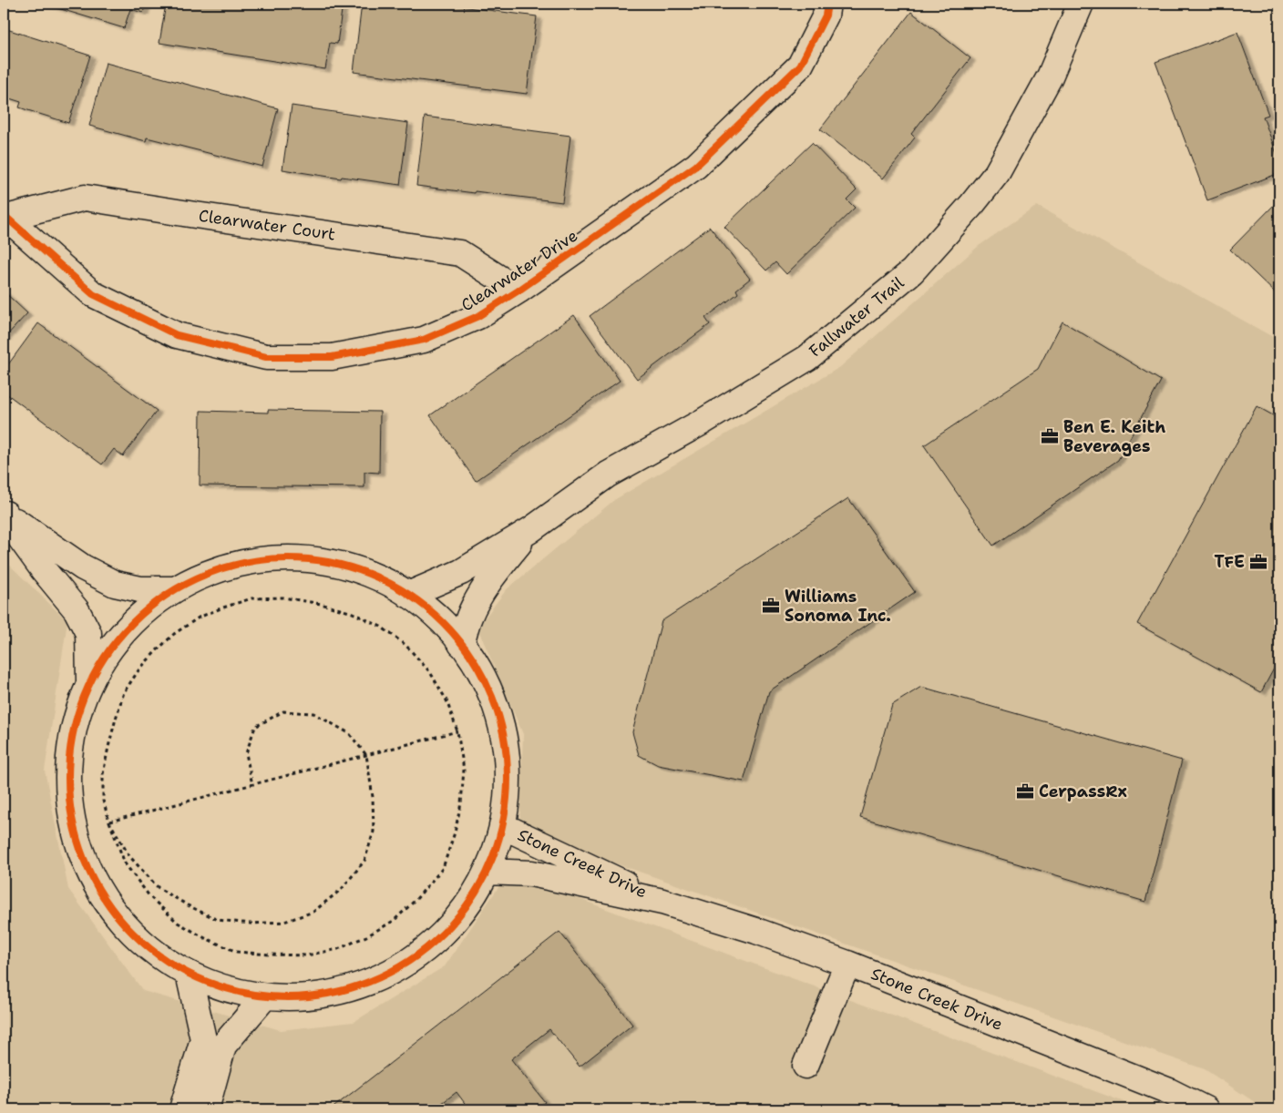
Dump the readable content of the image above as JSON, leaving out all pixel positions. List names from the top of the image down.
{
  "streets": {
    "street": [
      "Clearwater Court",
      "Clearwater Drive",
      "Fallwater Trail",
      "Stone Creek Drive"
    ]
  },
  "crossings": [
    ["Clearwater Court", "Clearwater Drive"]
  ],
  "places": {
    "office": [
      "Ben E. Keith Beverages",
      "TFE",
      "Williams Sonoma Inc.",
      "CerpassRx"
    ]
  }
}
